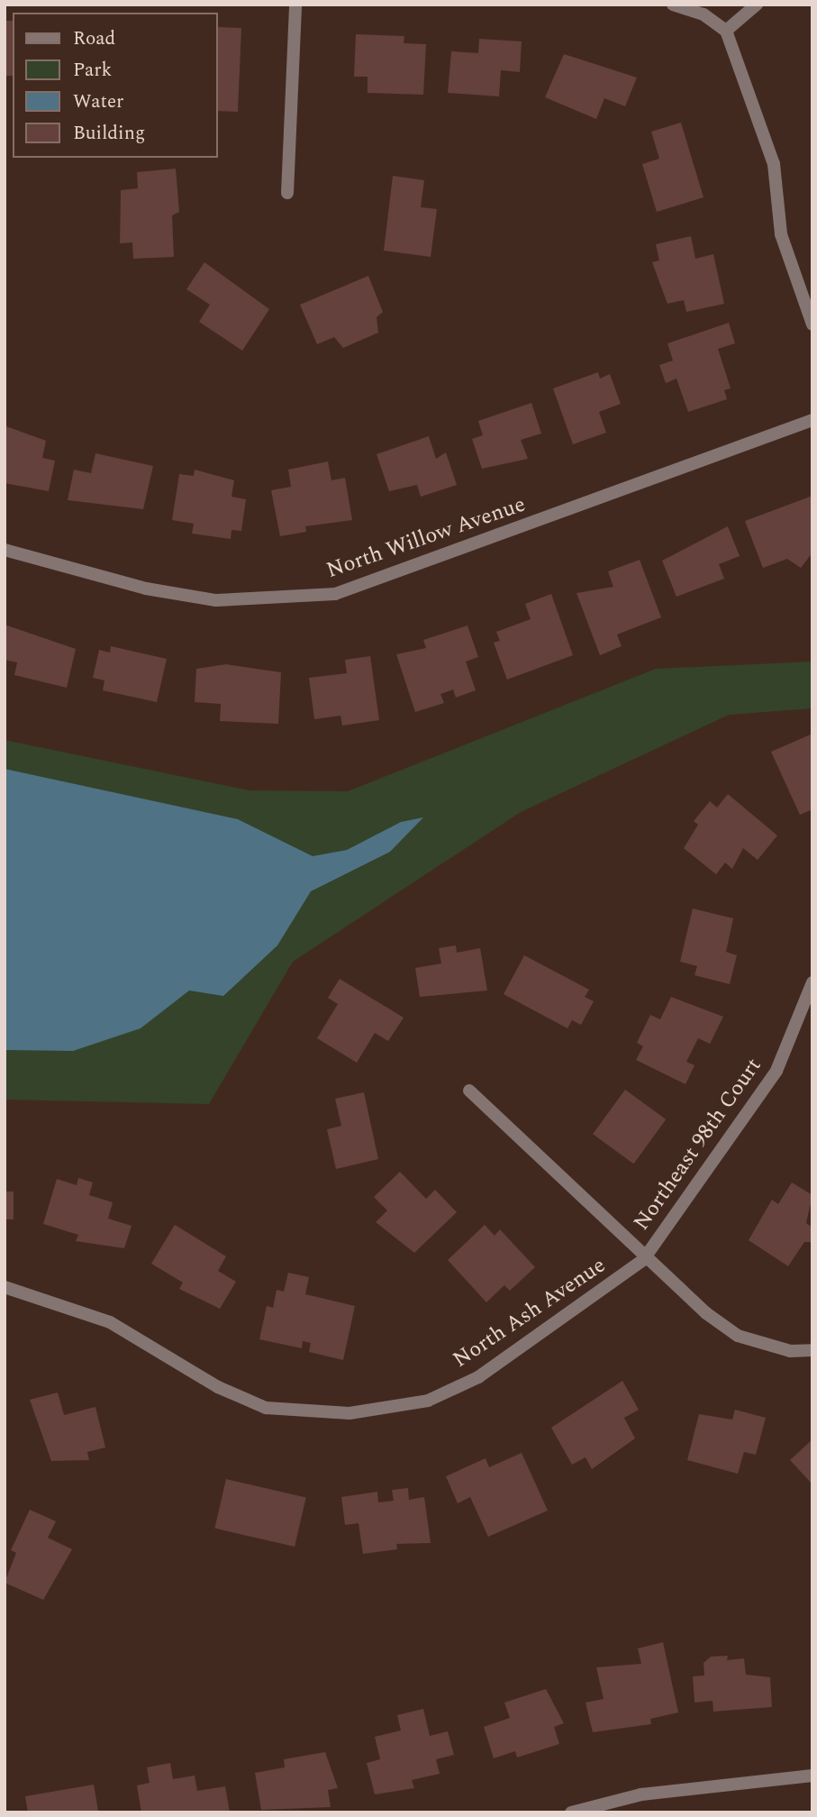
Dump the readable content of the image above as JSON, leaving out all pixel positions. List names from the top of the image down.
{
  "streets": {
    "street": ["North Willow Avenue", "Northeast 98th Court", "North Ash Avenue"]
  },
  "crossings": [
    ["Northeast 98th Court", "North Ash Avenue"]
  ],
  "legend": [
    "Road",
    "Park",
    "Water",
    "Building"
  ]
}
